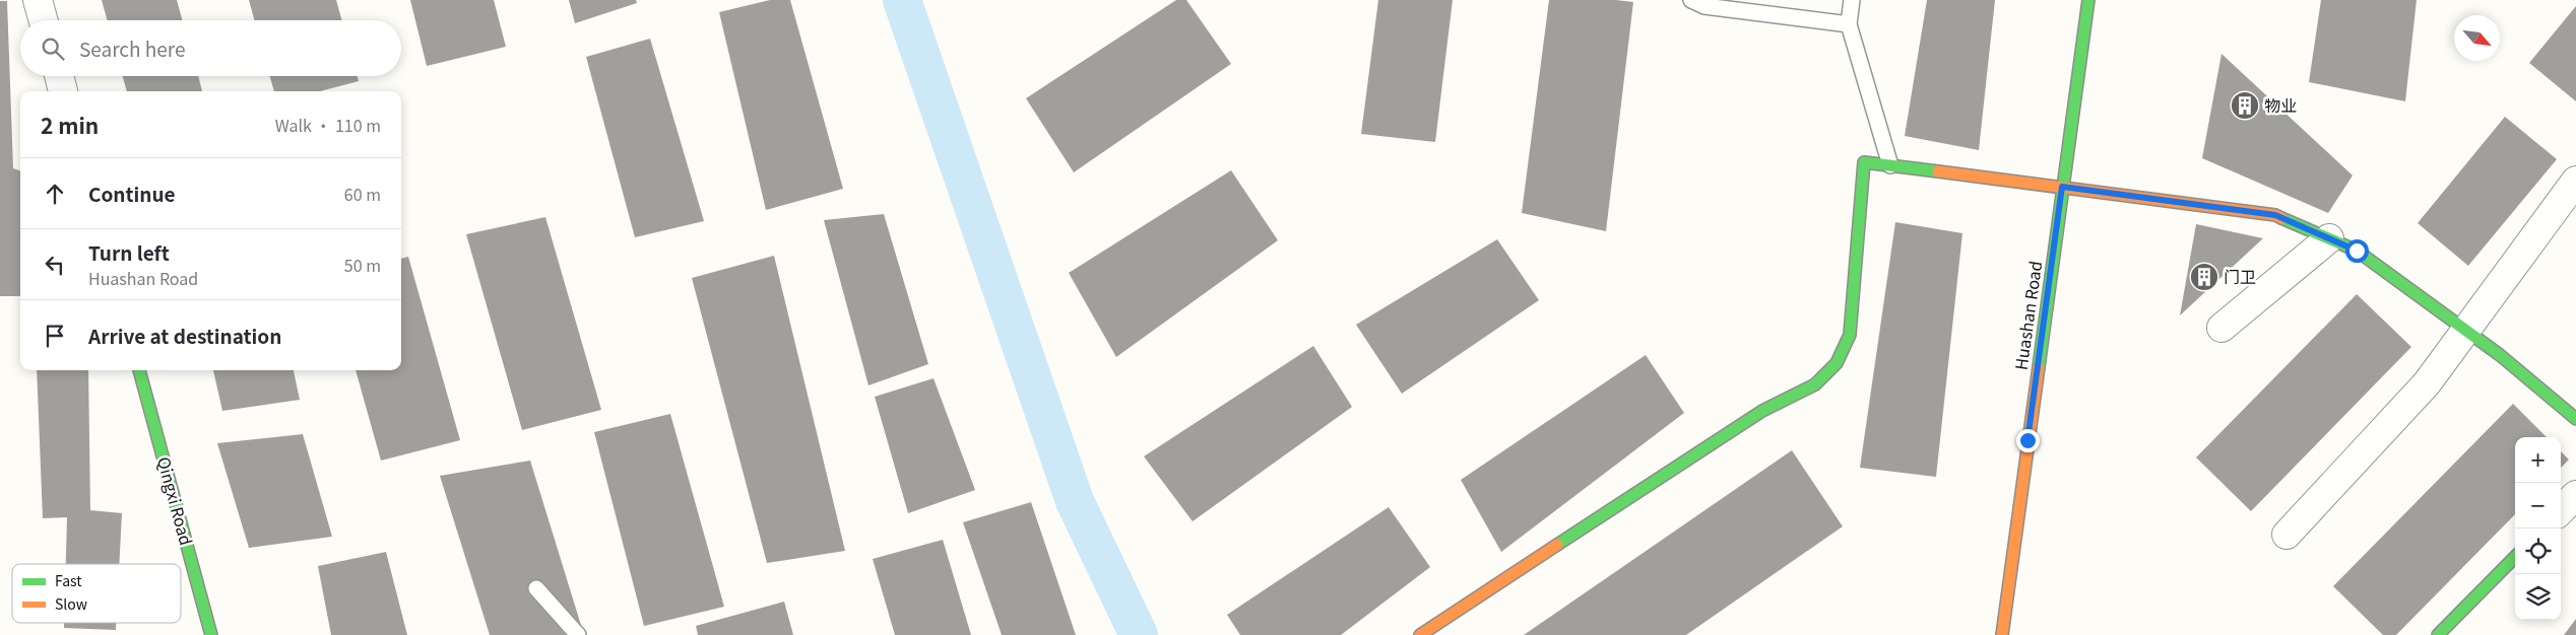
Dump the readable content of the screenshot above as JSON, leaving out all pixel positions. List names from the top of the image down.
{
  "streets": {
    "street": ["Huashan Road", "Qingxi Road"]
  },
  "places": {
    "building": ["物业", "门卫"]
  },
  "legend": ["Fast", "Slow"],
  "north": "bottom right",
  "page": {
    "search": "Search here",
    "heading": ["2 min", "Walk · 110 m"],
    "list": [
      ["Continue", "60 m"],
      ["Turn left", "Huashan Road", "50 m"],
      "Arrive at destination"
    ],
    "map_buttons": ["+", "−"]
  }
}
